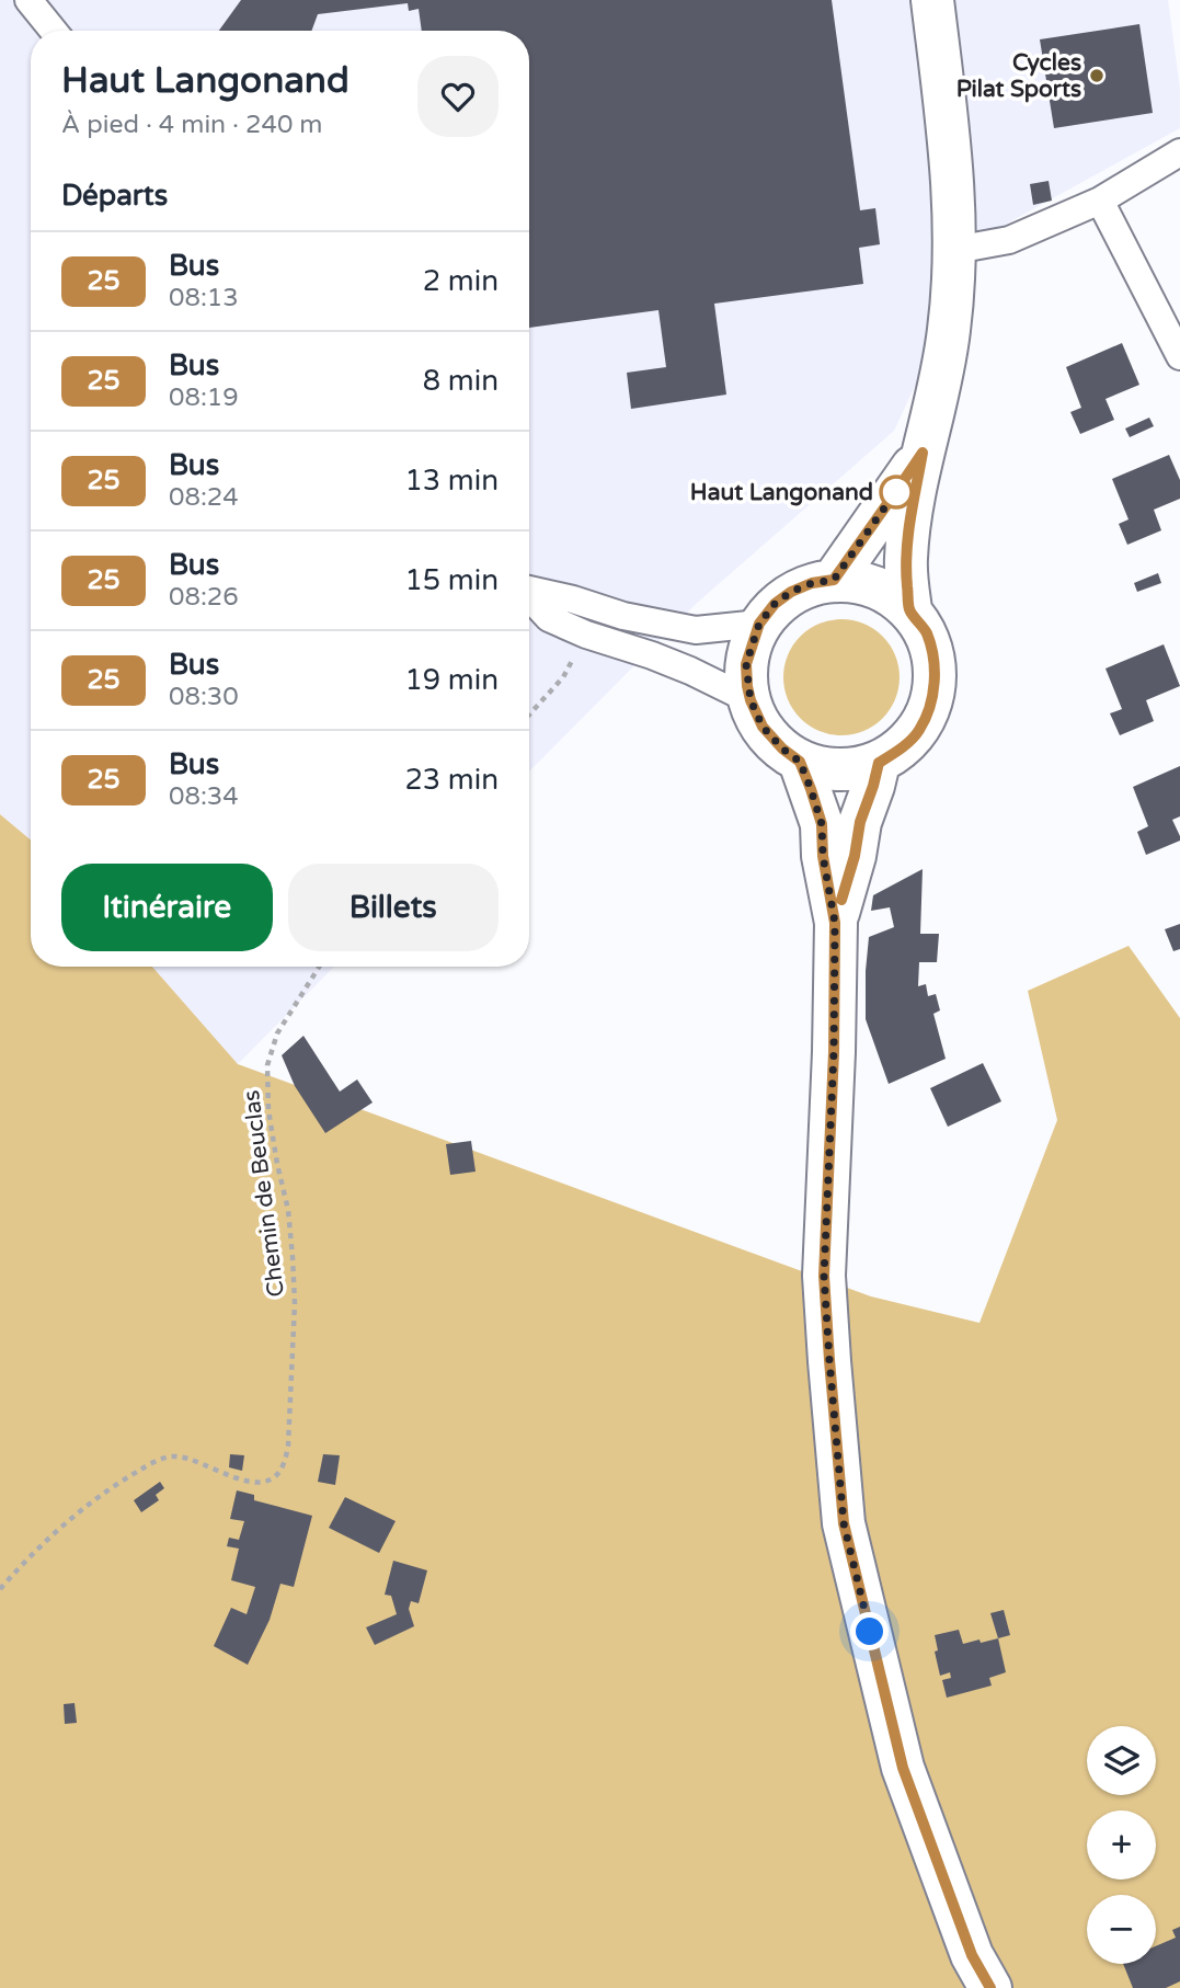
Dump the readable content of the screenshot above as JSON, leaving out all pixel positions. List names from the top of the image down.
{
  "streets": {
    "path": ["Chemin de Beuclas"]
  },
  "places": ["Cycles Pilat Sports", "Haut Langonand"],
  "lines": ["bus line 25"],
  "page": {
    "heading": [
      ["Haut Langonand", "À pied · 4 min · 240 m"],
      "Départs"
    ],
    "list": [
      {
        "mark": "25",
        "name": "Bus",
        "note": "08:13",
        "value": "2 min"
      },
      {
        "mark": "25",
        "name": "Bus",
        "note": "08:19",
        "value": "8 min"
      },
      {
        "mark": "25",
        "name": "Bus",
        "note": "08:24",
        "value": "13 min"
      },
      {
        "mark": "25",
        "name": "Bus",
        "note": "08:26",
        "value": "15 min"
      },
      {
        "mark": "25",
        "name": "Bus",
        "note": "08:30",
        "value": "19 min"
      },
      {
        "mark": "25",
        "name": "Bus",
        "note": "08:34",
        "value": "23 min"
      }
    ],
    "buttons": ["Itinéraire", "Billets"],
    "map_buttons": ["+", "−"]
  }
}
